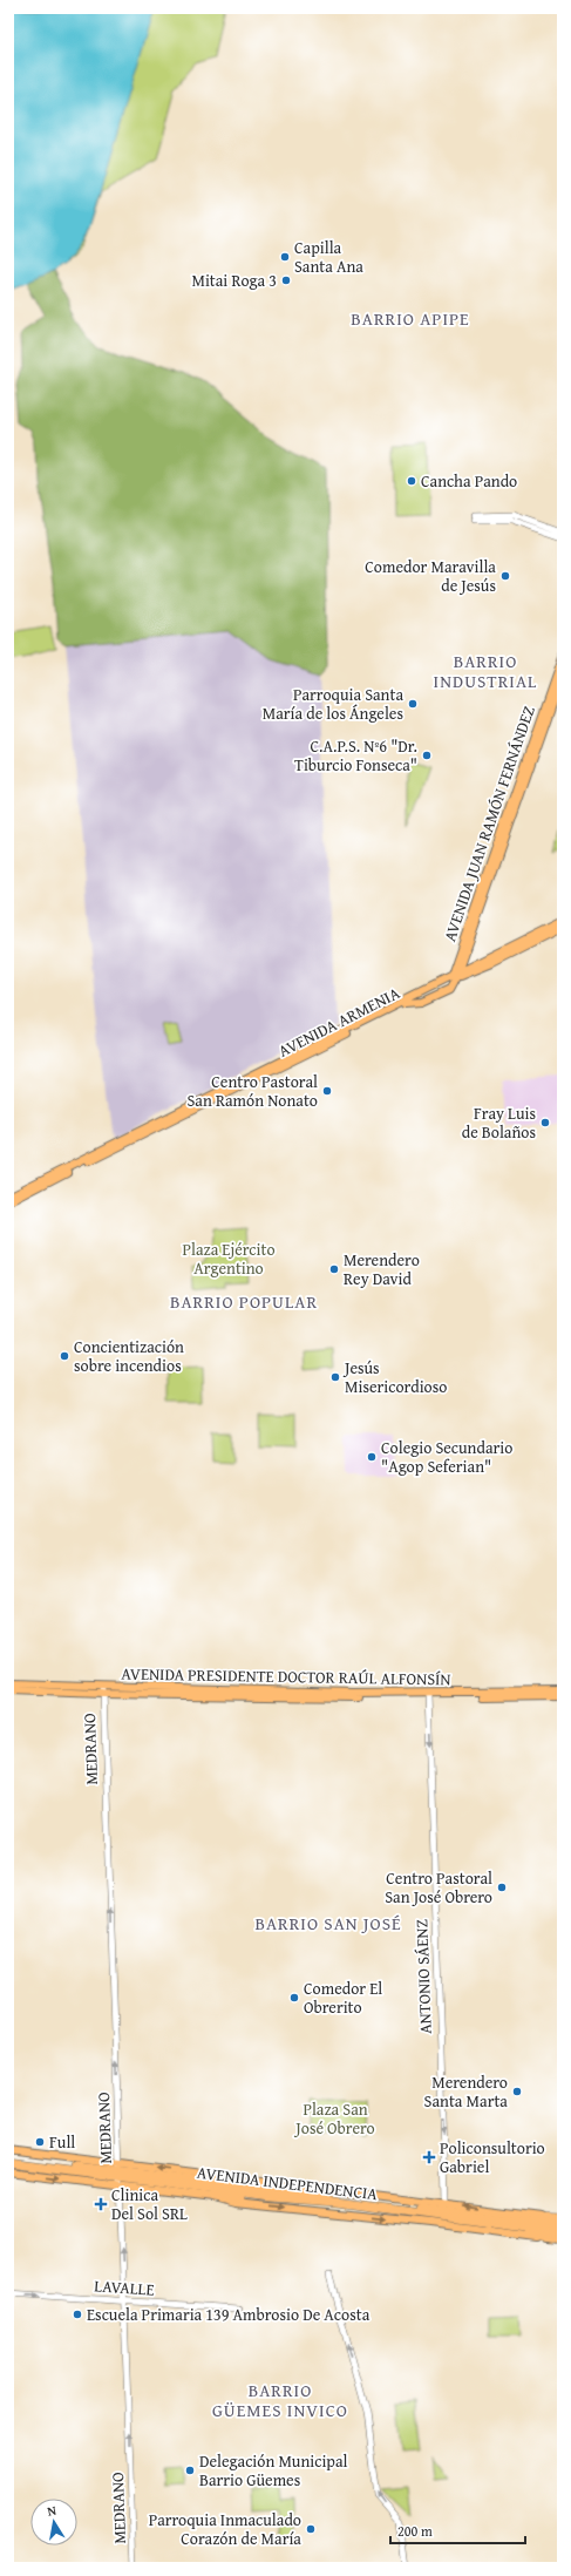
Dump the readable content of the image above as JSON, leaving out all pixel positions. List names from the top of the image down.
{
  "streets": {
    "highway": ["AVENIDA INDEPENDENCIA"],
    "main road": ["AVENIDA JUAN RAMÓN FERNÁNDEZ", "AVENIDA ARMENIA", "AVENIDA PRESIDENTE DOCTOR RAÚL ALFONSÍN"],
    "street": ["MEDRANO", "ANTONIO SÁENZ", "LAVALLE"]
  },
  "crossings": [
    ["AVENIDA JUAN RAMÓN FERNÁNDEZ", "AVENIDA ARMENIA"],
    ["AVENIDA PRESIDENTE DOCTOR RAÚL ALFONSÍN", "MEDRANO"],
    ["AVENIDA PRESIDENTE DOCTOR RAÚL ALFONSÍN", "ANTONIO SÁENZ"],
    ["MEDRANO", "AVENIDA INDEPENDENCIA"],
    ["MEDRANO", "LAVALLE"],
    ["ANTONIO SÁENZ", "AVENIDA INDEPENDENCIA"]
  ],
  "one_way": ["MEDRANO", "ANTONIO SÁENZ", "LAVALLE"],
  "districts": [
    "BARRIO APIPE",
    "BARRIO INDUSTRIAL",
    "BARRIO POPULAR",
    "BARRIO SAN JOSÉ",
    "BARRIO GÜEMES INVICO"
  ],
  "parks": ["Plaza Ejército Argentino", "Plaza San José Obrero"],
  "places": {
    "other": [
      "Capilla Santa Ana",
      "Mitai Roga 3",
      "Cancha Pando",
      "Comedor Maravilla de Jesús",
      "Parroquia Santa María de los Ángeles",
      "C.A.P.S. Nº6 \"Dr. Tiburcio Fonseca\"",
      "Centro Pastoral San Ramón Nonato",
      "Fray Luis de Bolaños",
      "Merendero Rey David",
      "Concientización sobre incendios",
      "Jesús Misericordioso",
      "Colegio Secundario \"Agop Seferian\"",
      "Centro Pastoral San José Obrero",
      "Comedor El Obrerito",
      "Merendero Santa Marta",
      "Full",
      "Escuela Primaria 139 Ambrosio De Acosta",
      "Delegación Municipal Barrio Güemes",
      "Parroquia Inmaculado Corazón de María"
    ],
    "health": ["Policonsultorio Gabriel", "Clinica Del Sol SRL"]
  },
  "scale_bar": "200 m",
  "north": "top"
}
